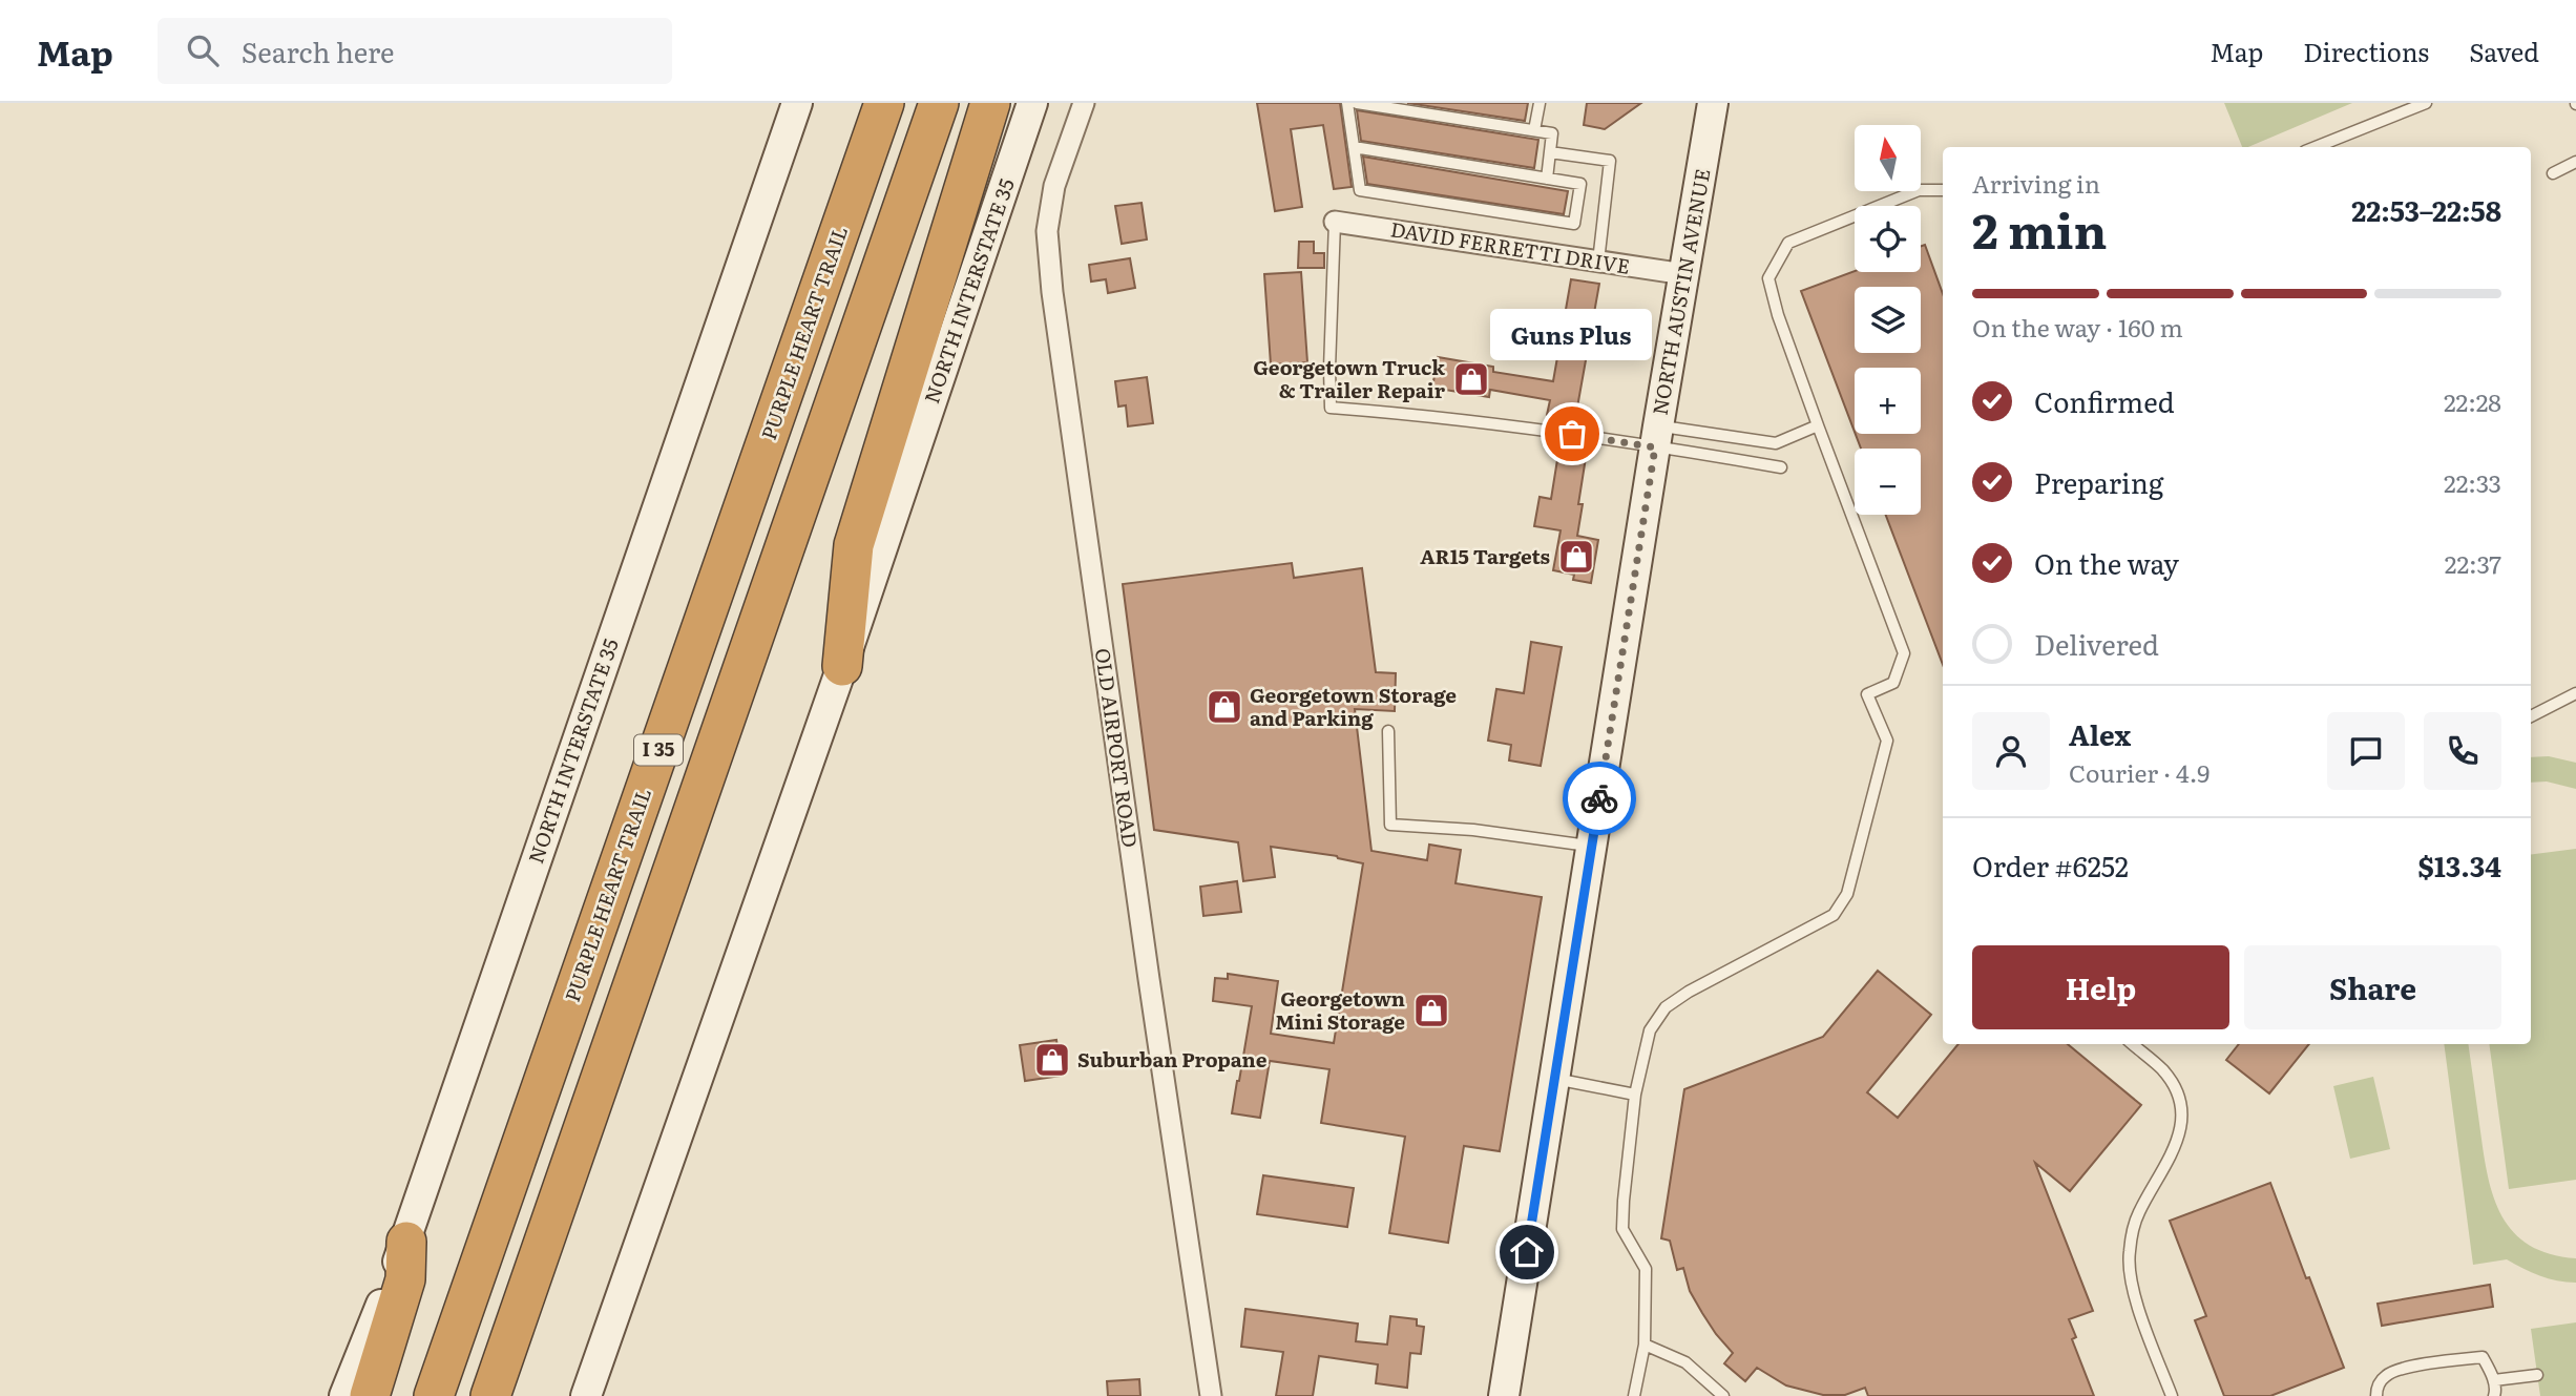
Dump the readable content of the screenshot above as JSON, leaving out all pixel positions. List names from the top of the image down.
{
  "streets": {
    "highway": ["PURPLE HEART TRAIL", "I 35"],
    "main road": ["NORTH INTERSTATE 35", "NORTH AUSTIN AVENUE"],
    "street": ["DAVID FERRETTI DRIVE", "OLD AIRPORT ROAD"]
  },
  "crossings": [
    ["DAVID FERRETTI DRIVE", "NORTH AUSTIN AVENUE"]
  ],
  "places": {
    "shop": [
      "Georgetown Truck & Trailer Repair",
      "AR15 Targets",
      "Georgetown Storage and Parking",
      "Georgetown Mini Storage",
      "Suburban Propane"
    ],
    "other": ["Guns Plus"]
  },
  "north": "top",
  "page": {
    "header": "Map",
    "search": "Search here",
    "nav": ["Map", "Directions", "Saved"],
    "map_buttons": ["+", "−"],
    "heading": ["2 min", "Arriving in", "22:53–22:58"],
    "panel": [
      "Alex",
      "Courier · 4.9",
      "Order #6252",
      "$13.34"
    ],
    "bar": "On the way · 160 m",
    "bubble": "Guns Plus",
    "list": [
      ["Confirmed", "22:28"],
      ["Preparing", "22:33"],
      ["On the way", "22:37"],
      "Delivered"
    ],
    "buttons": ["Help", "Share"]
  }
}
